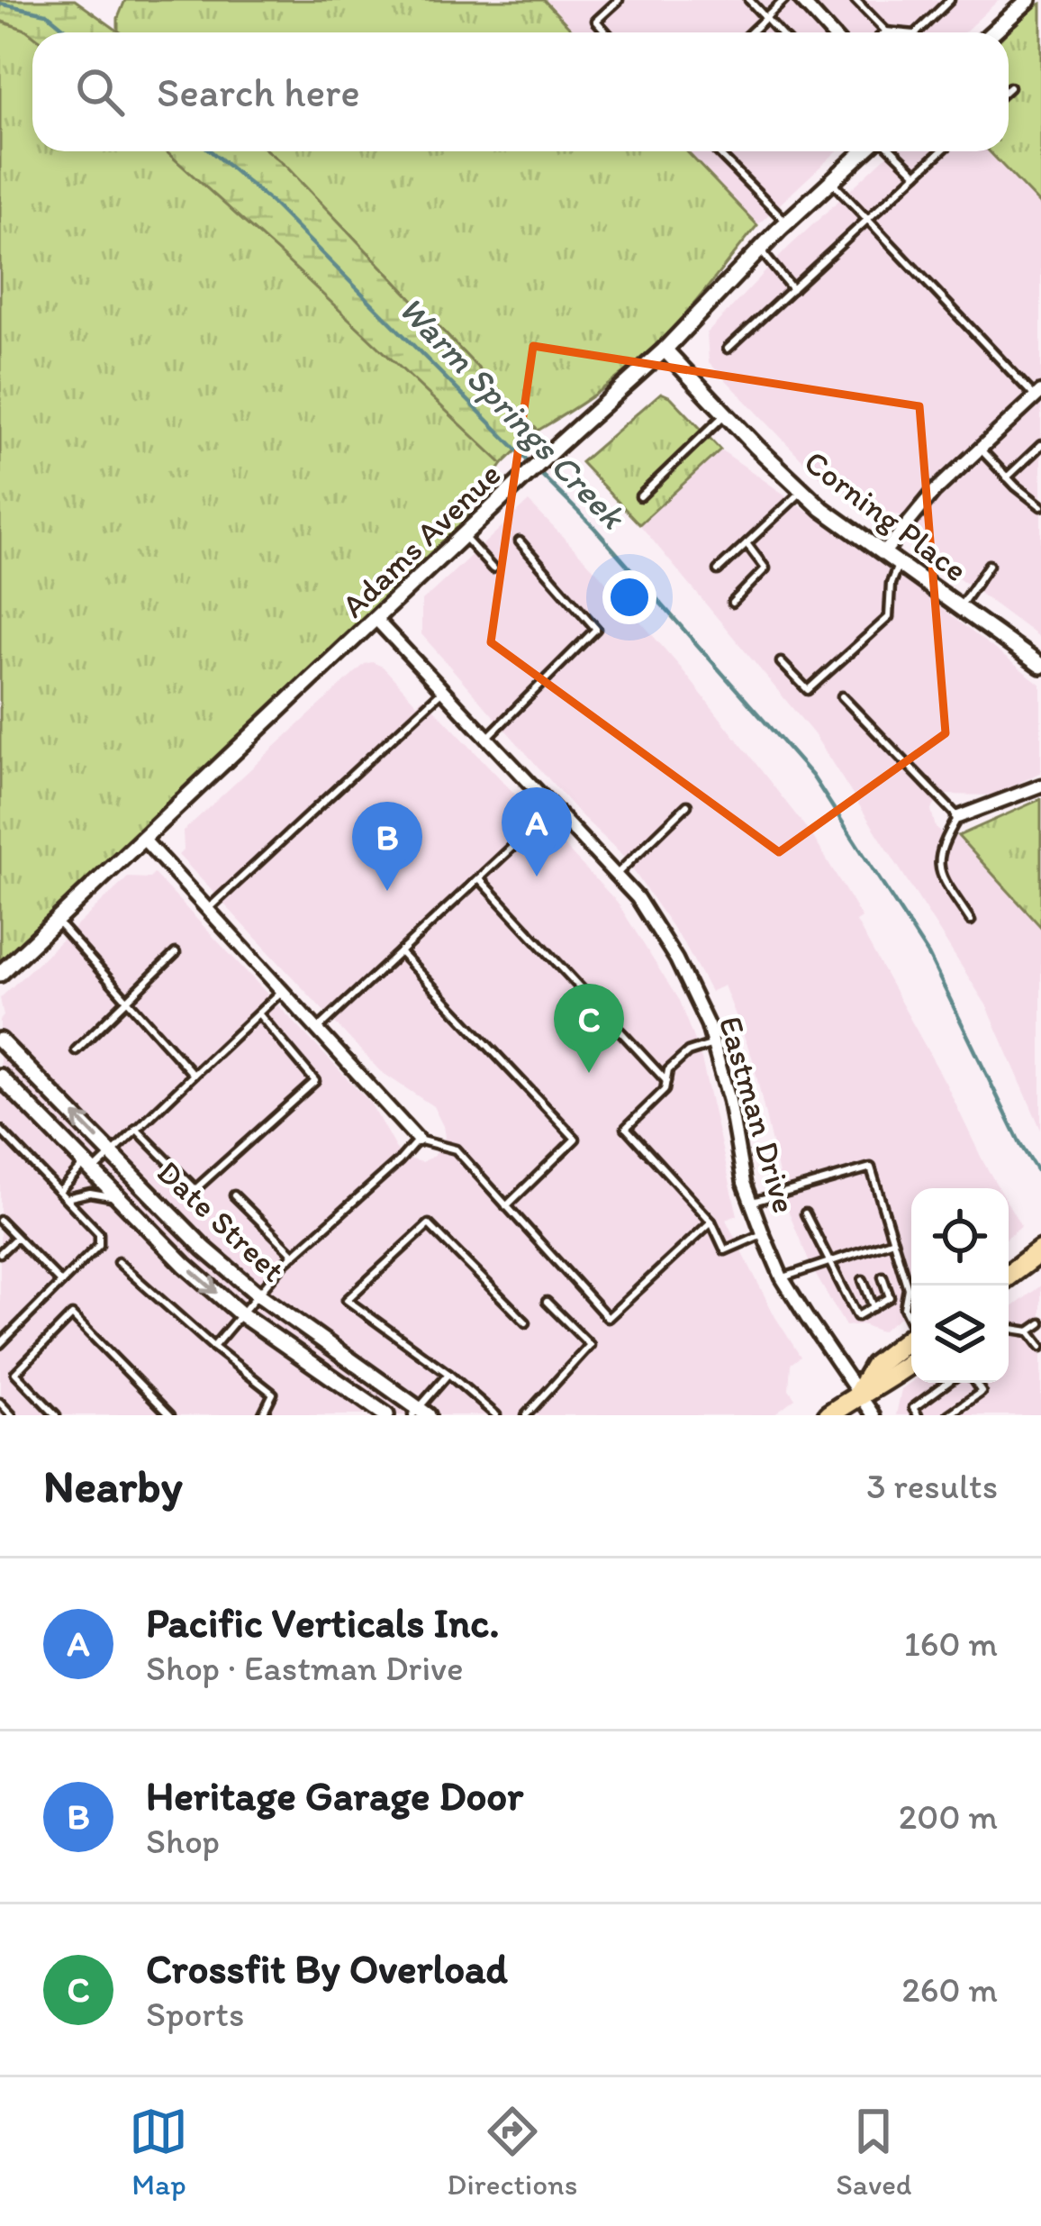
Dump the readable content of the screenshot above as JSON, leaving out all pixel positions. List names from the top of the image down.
{
  "streets": {
    "street": [
      "Corning Place",
      "Adams Avenue",
      "Eastman Drive",
      "Date Street"
    ]
  },
  "crossings": [
    ["Corning Place", "Adams Avenue"],
    ["Adams Avenue", "Eastman Drive"]
  ],
  "water": ["Warm Springs Creek"],
  "page": {
    "search": "Search here",
    "pins": ["A", "B", "C"],
    "heading": ["Nearby", "3 results"],
    "list": [
      {
        "mark": "A",
        "name": "Pacific Verticals Inc.",
        "note": "Shop · Eastman Drive",
        "value": "160 m"
      },
      {
        "mark": "B",
        "name": "Heritage Garage Door",
        "note": "Shop",
        "value": "200 m"
      },
      {
        "mark": "C",
        "name": "Crossfit By Overload",
        "note": "Sports",
        "value": "260 m"
      }
    ],
    "nav": ["Map", "Directions", "Saved"]
  }
}
